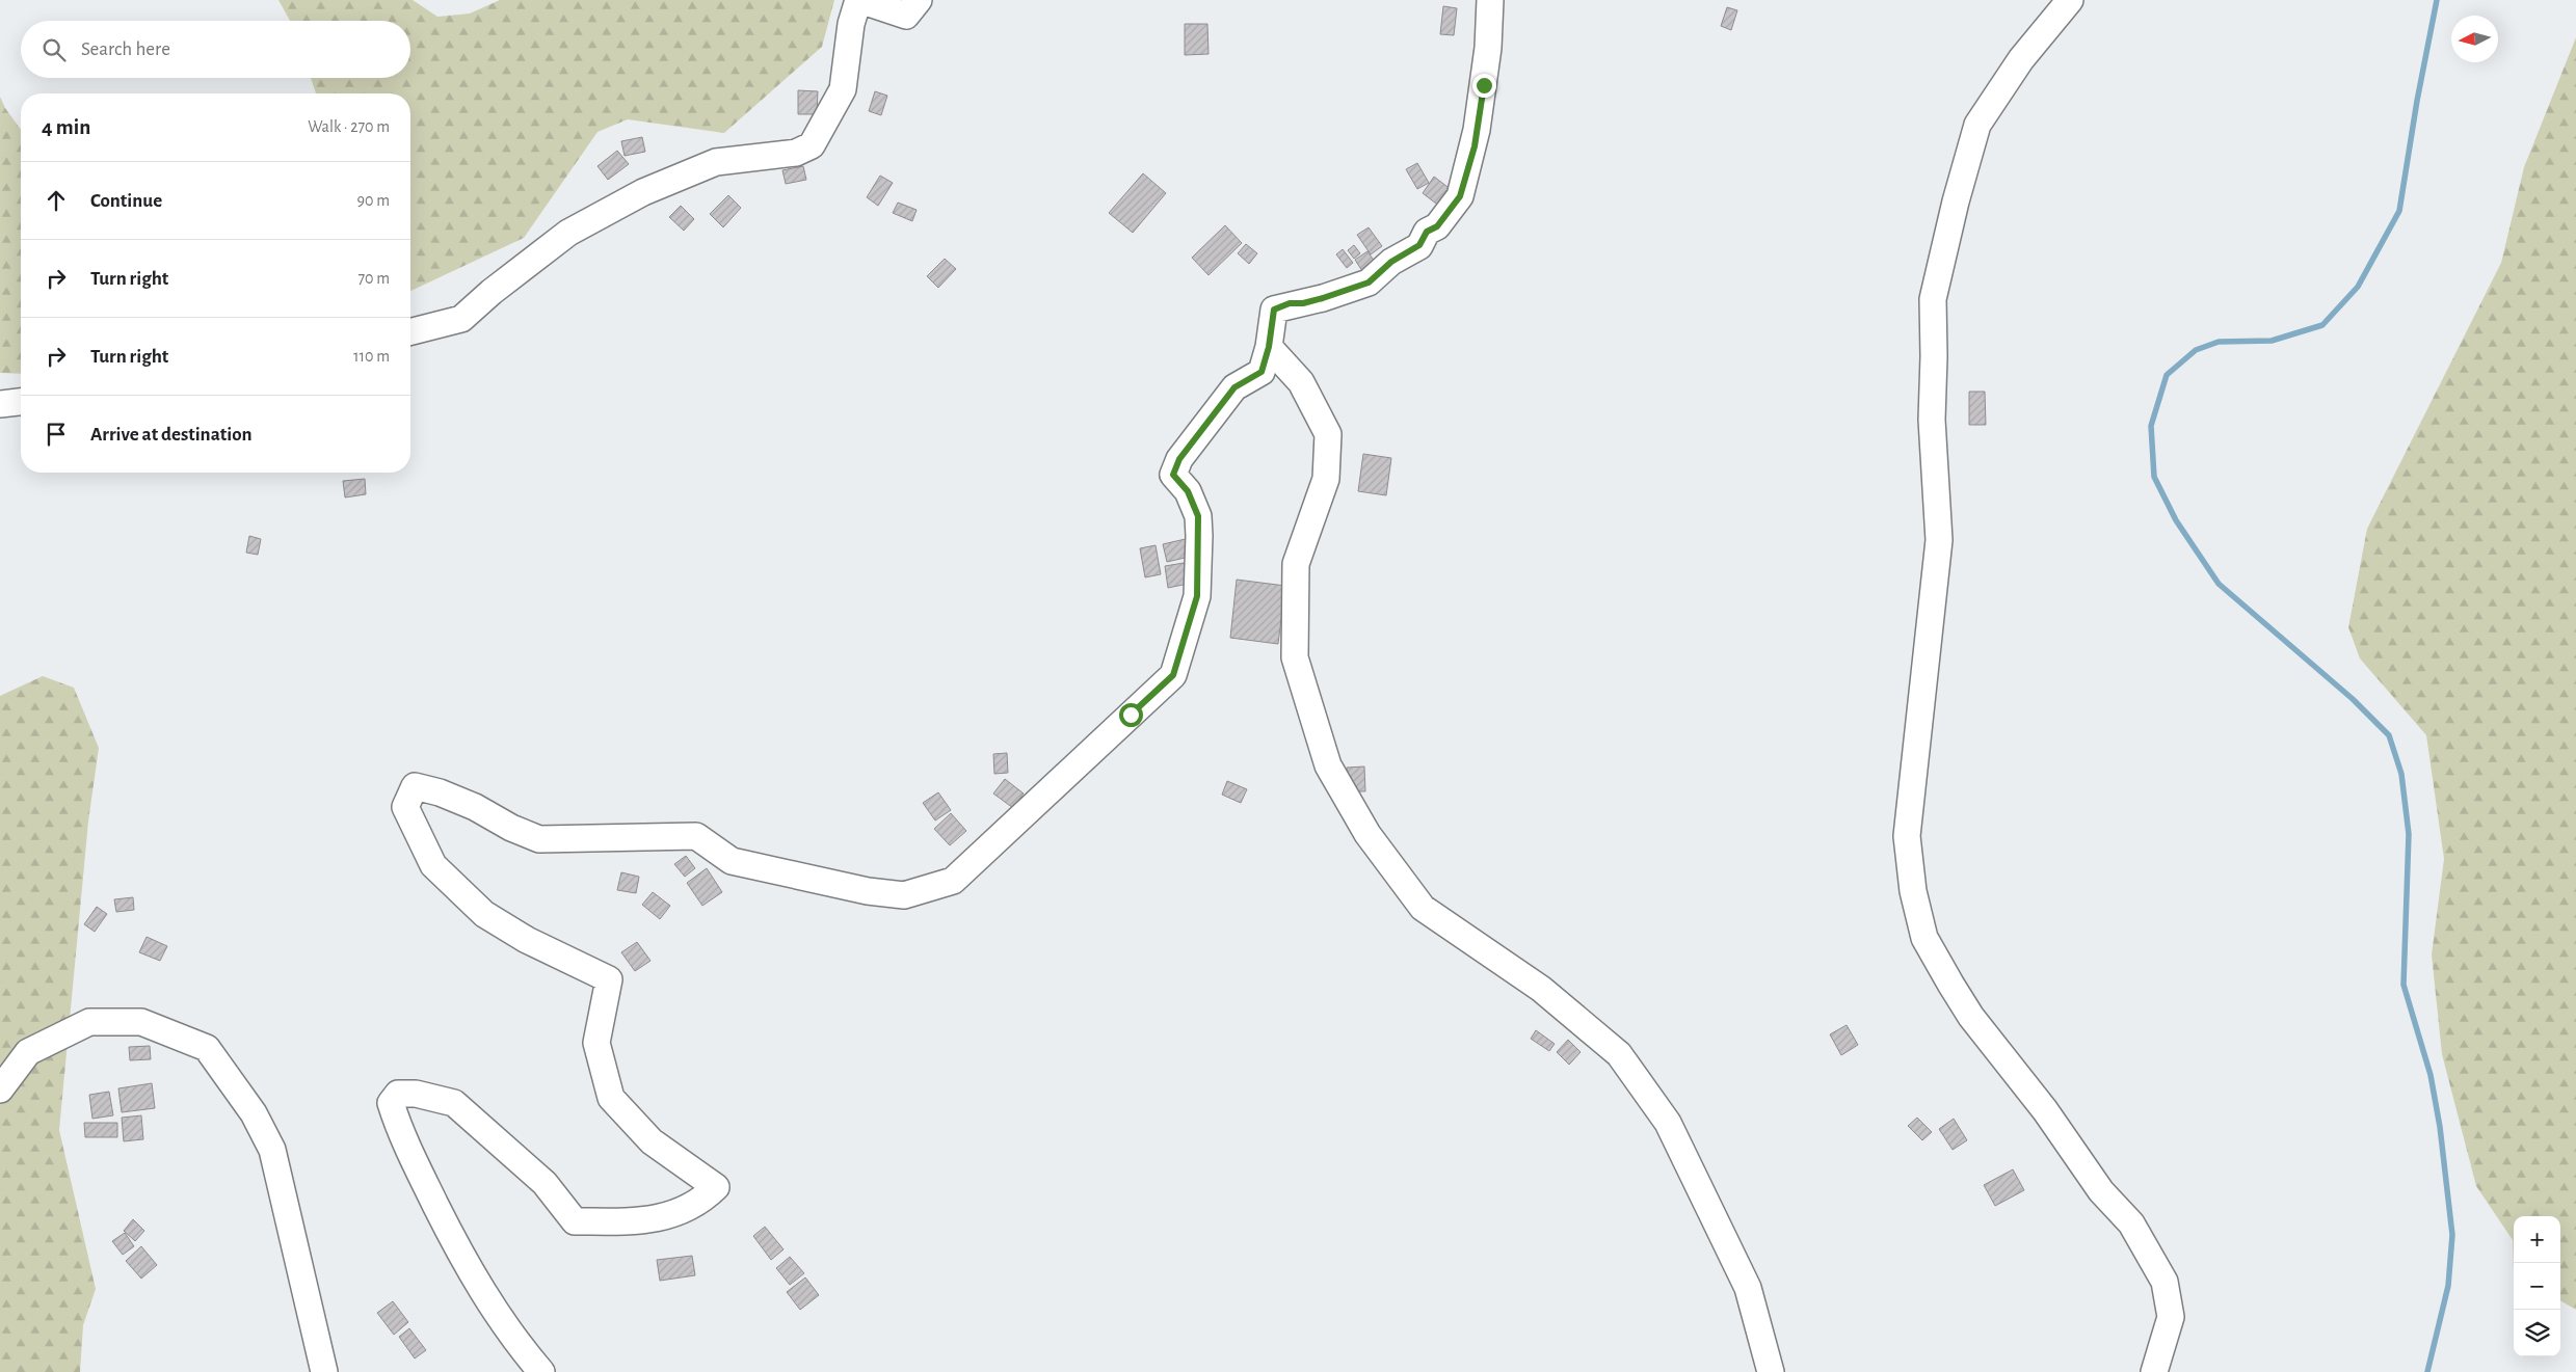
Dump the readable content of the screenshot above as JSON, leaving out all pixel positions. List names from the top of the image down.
{
  "north": "left",
  "page": {
    "search": "Search here",
    "heading": ["4 min", "Walk · 270 m"],
    "list": [
      ["Continue", "90 m"],
      ["Turn right", "70 m"],
      ["Turn right", "110 m"],
      "Arrive at destination"
    ],
    "map_buttons": ["+", "−"]
  }
}
